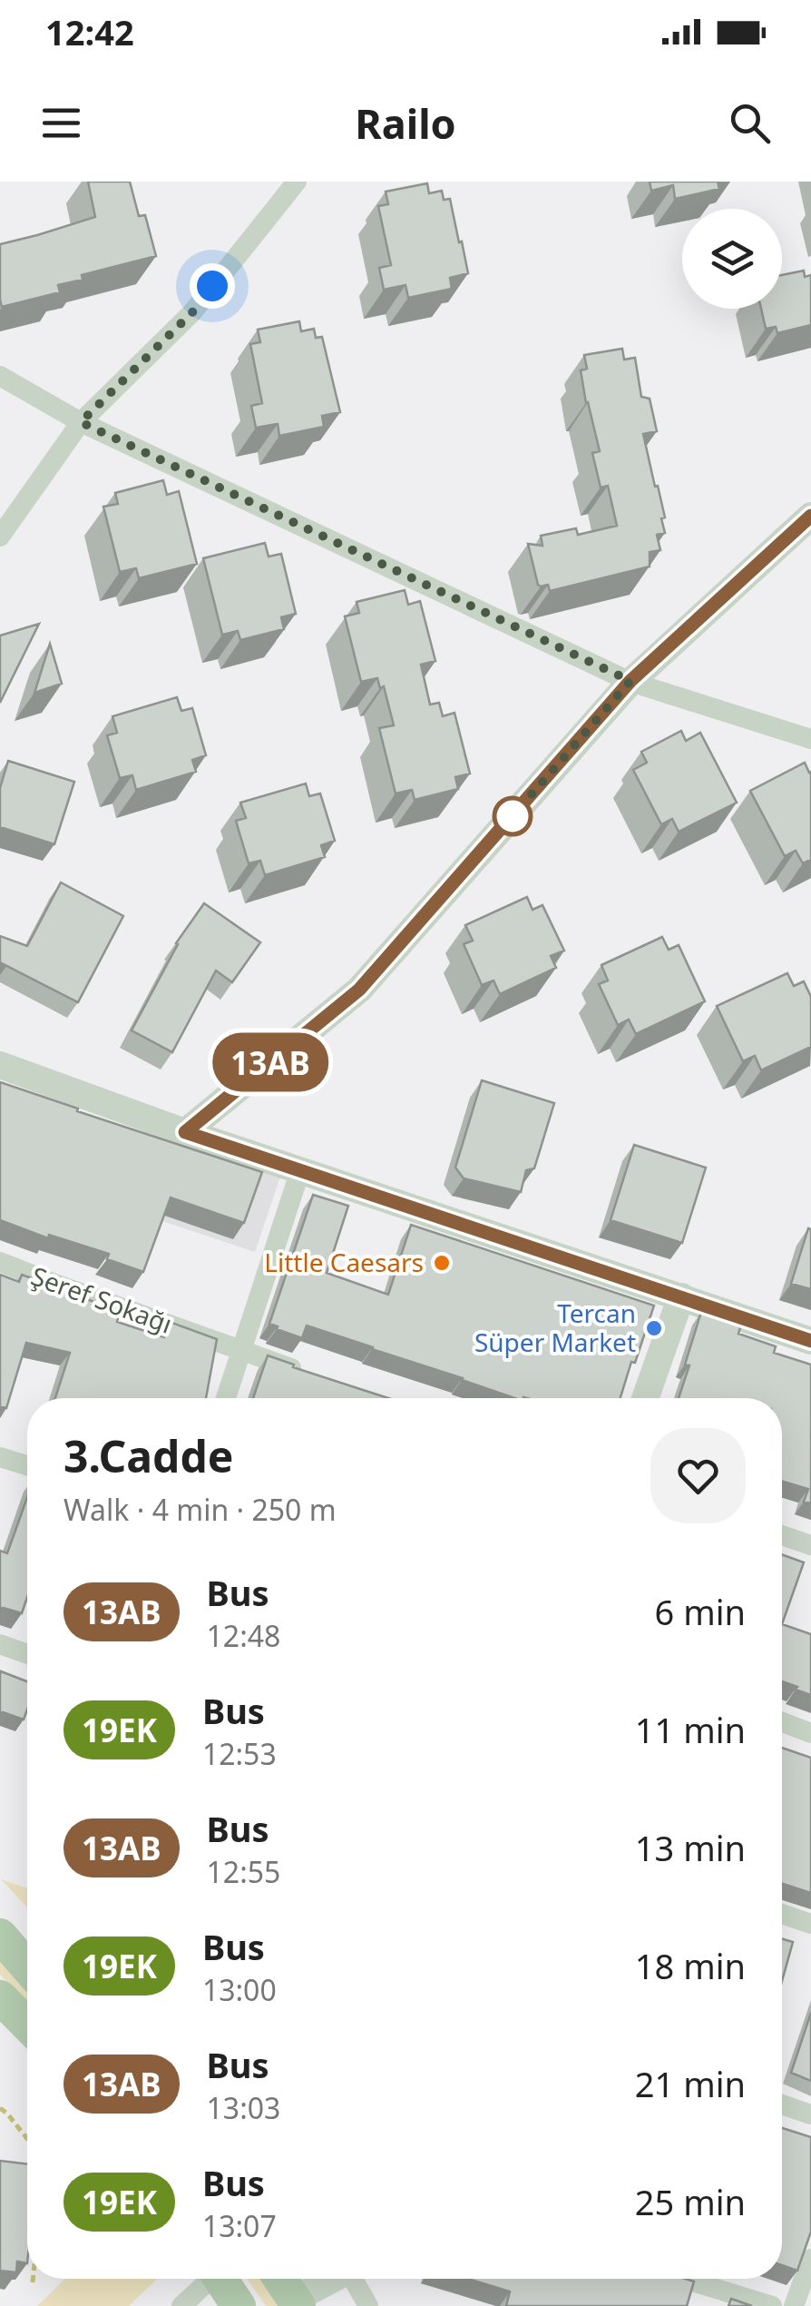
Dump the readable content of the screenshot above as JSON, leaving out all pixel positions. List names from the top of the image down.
{
  "streets": {
    "street": ["Şeref Sokağı"]
  },
  "places": ["Little Caesars", "Tercan Süper Market"],
  "lines": ["bus line 13AB"],
  "page": {
    "status": "12:42",
    "header": "Railo",
    "on_map": "13AB",
    "heading": ["3.Cadde", "Walk · 4 min · 250 m"],
    "list": [
      {
        "mark": "13AB",
        "name": "Bus",
        "note": "12:48",
        "value": "6 min"
      },
      {
        "mark": "19EK",
        "name": "Bus",
        "note": "12:53",
        "value": "11 min"
      },
      {
        "mark": "13AB",
        "name": "Bus",
        "note": "12:55",
        "value": "13 min"
      },
      {
        "mark": "19EK",
        "name": "Bus",
        "note": "13:00",
        "value": "18 min"
      },
      {
        "mark": "13AB",
        "name": "Bus",
        "note": "13:03",
        "value": "21 min"
      },
      {
        "mark": "19EK",
        "name": "Bus",
        "note": "13:07",
        "value": "25 min"
      }
    ]
  }
}
